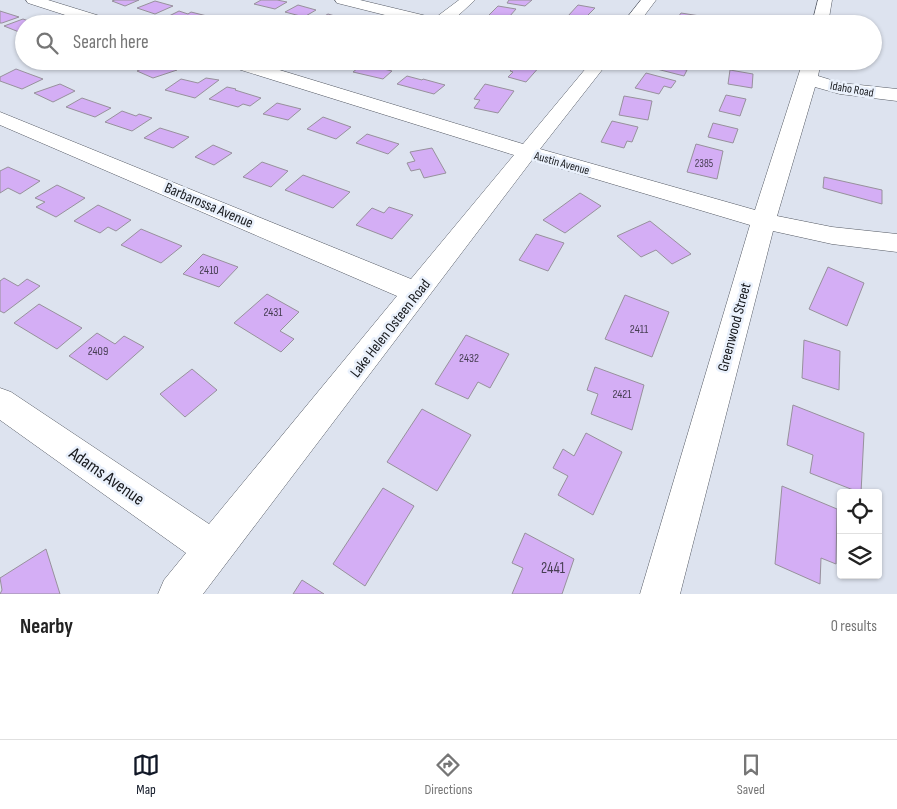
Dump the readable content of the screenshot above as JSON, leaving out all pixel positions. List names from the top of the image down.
{
  "streets": {
    "street": [
      "Idaho Road",
      "Austin Avenue",
      "Barbarossa Avenue",
      "Greenwood Street",
      "Lake Helen Osteen Road",
      "Adams Avenue"
    ]
  },
  "crossings": [
    ["Idaho Road", "Greenwood Street"],
    ["Austin Avenue", "Greenwood Street"],
    ["Austin Avenue", "Lake Helen Osteen Road"],
    ["Barbarossa Avenue", "Lake Helen Osteen Road"],
    ["Lake Helen Osteen Road", "Adams Avenue"]
  ],
  "house_numbers": [
    "2385",
    "2410",
    "2431",
    "2411",
    "2409",
    "2432",
    "2421",
    "2441"
  ],
  "page": {
    "search": "Search here",
    "heading": ["Nearby", "0 results"],
    "nav": ["Map", "Directions", "Saved"]
  }
}
